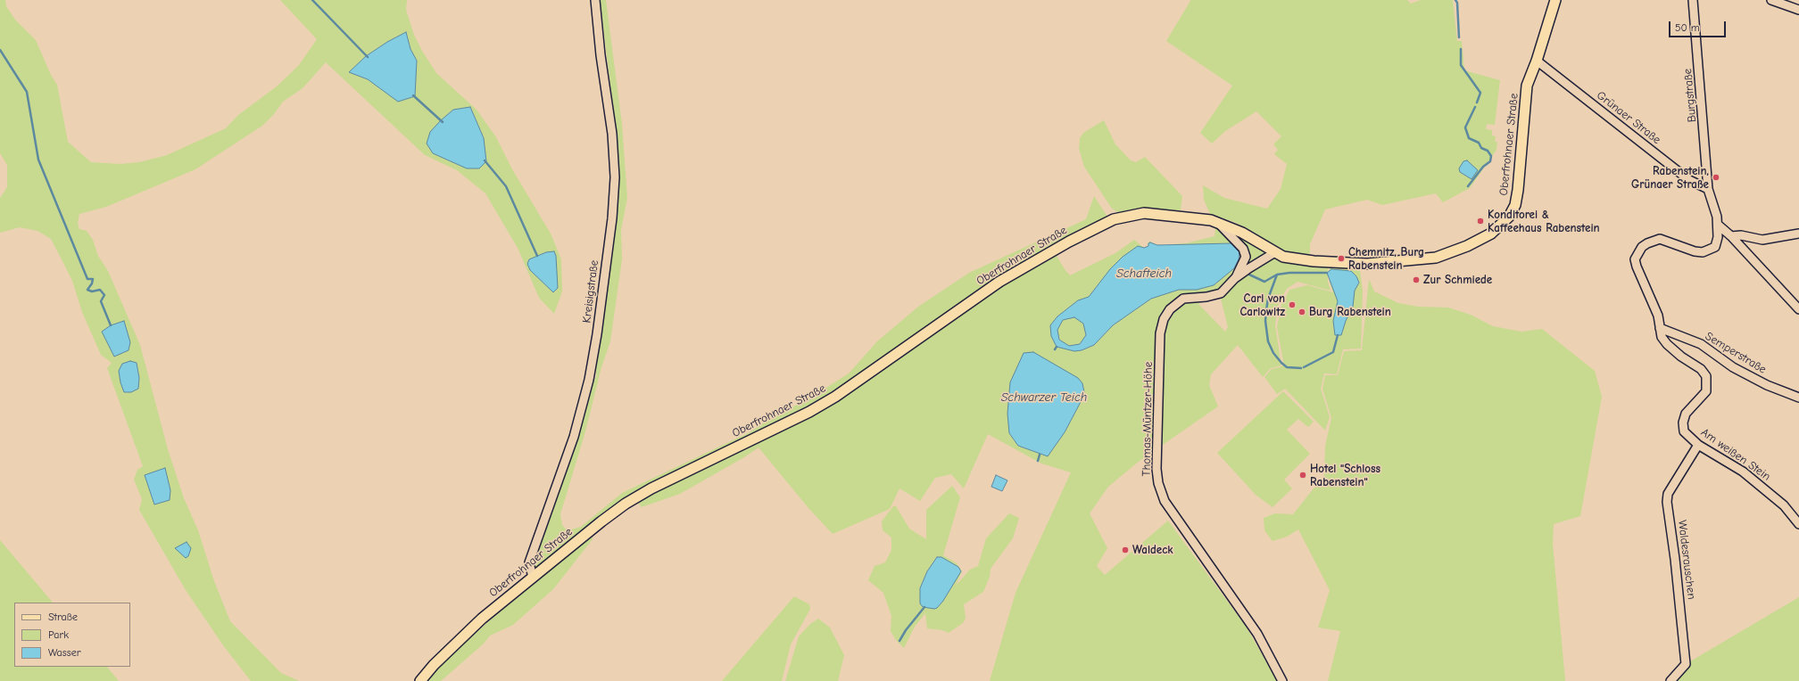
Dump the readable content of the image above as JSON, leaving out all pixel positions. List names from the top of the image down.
{
  "streets": {
    "main road": ["Oberfrohnaer Straße"],
    "street": [
      "Burgstraße",
      "Grünaer Straße",
      "Kreisigstraße",
      "Semperstraße",
      "Thomas-Müntzer-Höhe",
      "Am weißen Stein",
      "Waldesrauschen"
    ]
  },
  "crossings": [
    ["Burgstraße", "Grünaer Straße"],
    ["Burgstraße", "Am weißen Stein"],
    ["Grünaer Straße", "Oberfrohnaer Straße"],
    ["Grünaer Straße", "Am weißen Stein"],
    ["Oberfrohnaer Straße", "Kreisigstraße"],
    ["Oberfrohnaer Straße", "Thomas-Müntzer-Höhe"],
    ["Semperstraße", "Am weißen Stein"],
    ["Am weißen Stein", "Waldesrauschen"]
  ],
  "water": ["Schafteich", "Schwarzer Teich"],
  "places": [
    "Rabenstein, Grünaer Straße",
    "Konditorei & Kaffeehaus Rabenstein",
    "Chemnitz, Burg Rabenstein",
    "Zur Schmiede",
    "Carl von Carlowitz",
    "Burg Rabenstein",
    "Hotel \"Schloss Rabenstein\"",
    "Waldeck"
  ],
  "legend": ["Straße", "Park", "Wasser"],
  "scale_bar": "50 m"
}
